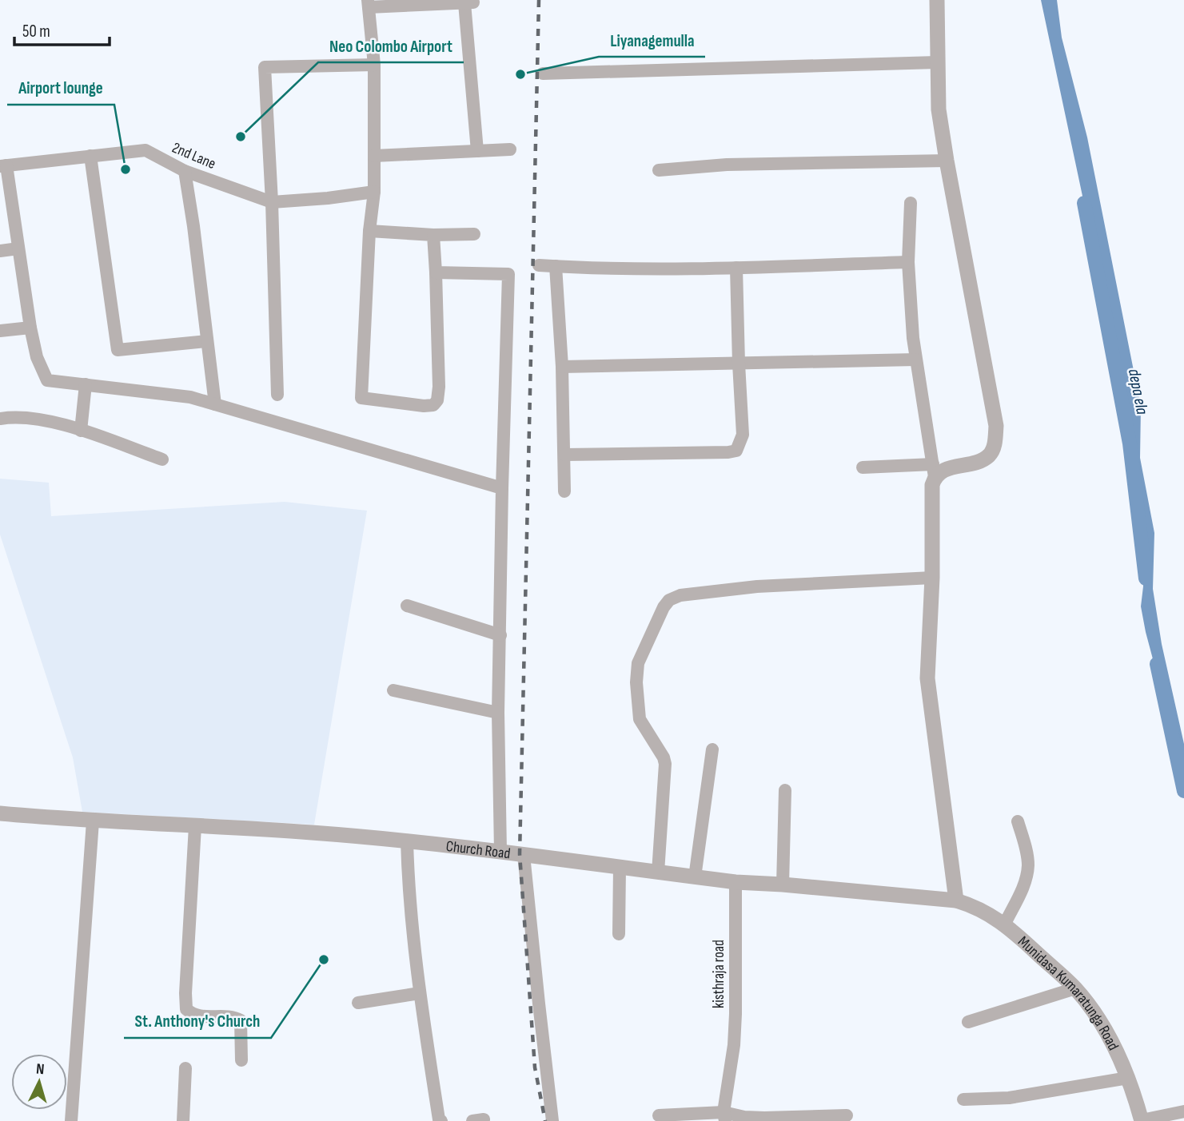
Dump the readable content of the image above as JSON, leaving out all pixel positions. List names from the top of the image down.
{
  "streets": {
    "street": [
      "2nd Lane",
      "Church Road",
      "kisthraja road",
      "Munidasa Kumaratunga Road"
    ]
  },
  "crossings": [
    ["Church Road", "kisthraja road"],
    ["Church Road", "Munidasa Kumaratunga Road"]
  ],
  "water": ["depa ela"],
  "places": [
    "Liyanagemulla",
    "Neo Colombo Airport",
    "Airport lounge",
    "St. Anthony's Church"
  ],
  "scale_bar": "50 m",
  "north": "top"
}
